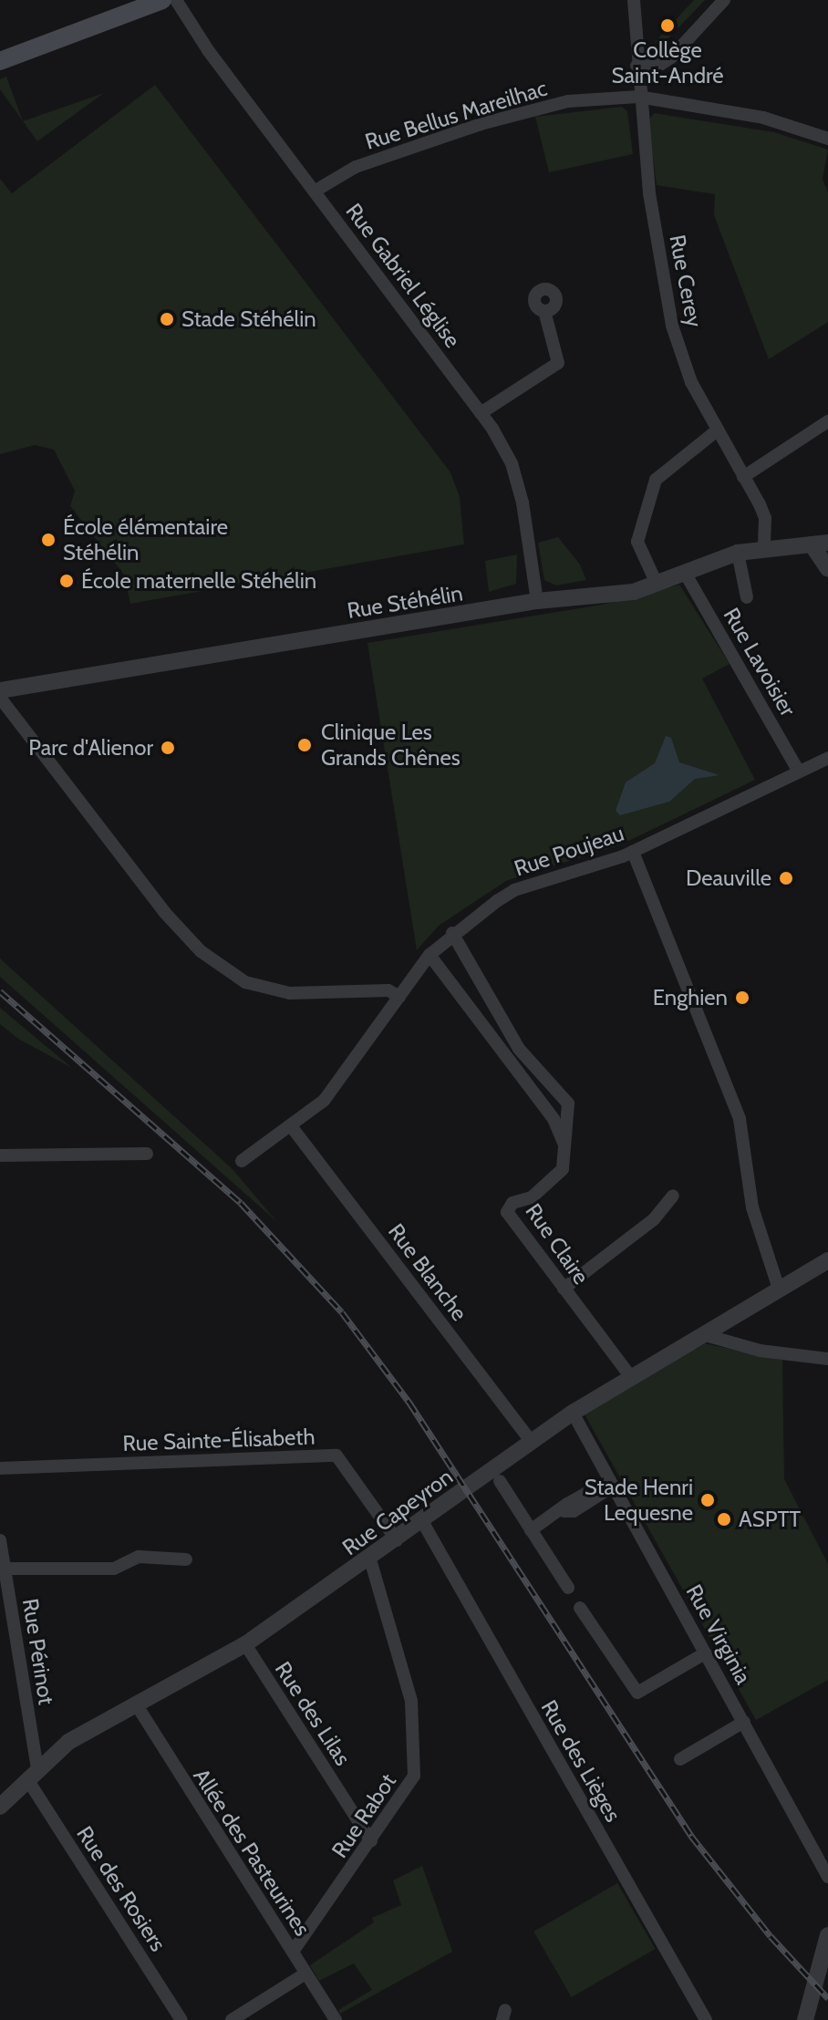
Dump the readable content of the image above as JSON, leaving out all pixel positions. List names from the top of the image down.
{
  "streets": {
    "street": [
      "Rue Bellus Mareilhac",
      "Rue Gabriel Léglise",
      "Rue Cerey",
      "Rue Stéhélin",
      "Rue Lavoisier",
      "Rue Poujeau",
      "Rue Claire",
      "Rue Blanche",
      "Rue Sainte-Élisabeth",
      "Rue Capeyron",
      "Rue Virginia",
      "Rue Périnot",
      "Rue des Lilas",
      "Rue des Lièges",
      "Rue Rabot",
      "Allée des Pasteurines",
      "Rue des Rosiers"
    ]
  },
  "crossings": [
    ["Rue Bellus Mareilhac", "Rue Gabriel Léglise"],
    ["Rue Bellus Mareilhac", "Rue Cerey"],
    ["Rue Gabriel Léglise", "Rue Stéhélin"],
    ["Rue Cerey", "Rue Stéhélin"],
    ["Rue Stéhélin", "Rue Lavoisier"],
    ["Rue Lavoisier", "Rue Poujeau"],
    ["Rue Poujeau", "Rue Claire"],
    ["Rue Poujeau", "Rue Blanche"],
    ["Rue Claire", "Rue Capeyron"],
    ["Rue Blanche", "Rue Capeyron"],
    ["Rue Sainte-Élisabeth", "Rue Capeyron"],
    ["Rue Capeyron", "Rue Virginia"],
    ["Rue Capeyron", "Rue Périnot"],
    ["Rue Capeyron", "Rue des Lilas"],
    ["Rue Capeyron", "Rue des Lièges"],
    ["Rue Capeyron", "Rue Rabot"],
    ["Rue Capeyron", "Allée des Pasteurines"],
    ["Rue Capeyron", "Rue des Rosiers"],
    ["Rue Périnot", "Rue des Rosiers"],
    ["Rue des Lilas", "Rue Rabot"],
    ["Rue Rabot", "Allée des Pasteurines"]
  ],
  "places": [
    "Collège Saint-André",
    "Stade Stéhélin",
    "École élémentaire Stéhélin",
    "École maternelle Stéhélin",
    "Clinique Les Grands Chênes",
    "Parc d'Alienor",
    "Deauville",
    "Enghien",
    "Stade Henri Lequesne",
    "ASPTT"
  ]
}
